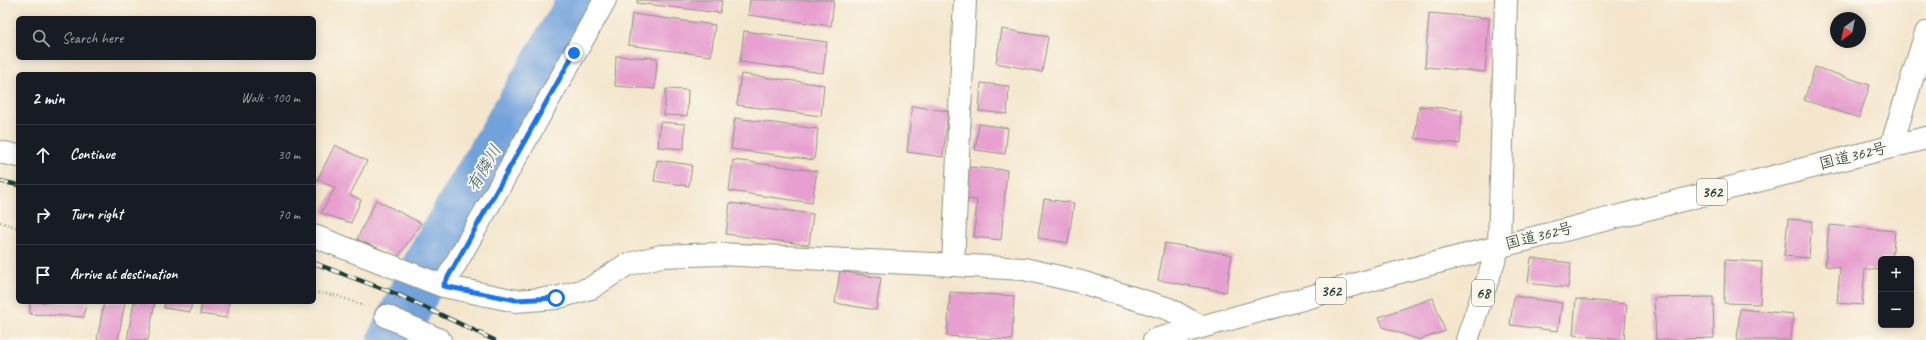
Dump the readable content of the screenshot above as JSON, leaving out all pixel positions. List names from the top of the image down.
{
  "streets": {
    "main road": ["国道362号", "362", "68"]
  },
  "crossings": [
    ["国道362号", "68"]
  ],
  "water": ["有隣川"],
  "north": "bottom left",
  "page": {
    "search": "Search here",
    "heading": ["2 min", "Walk · 100 m"],
    "list": [
      ["Continue", "30 m"],
      ["Turn right", "70 m"],
      "Arrive at destination"
    ],
    "map_buttons": ["+", "−"]
  }
}
